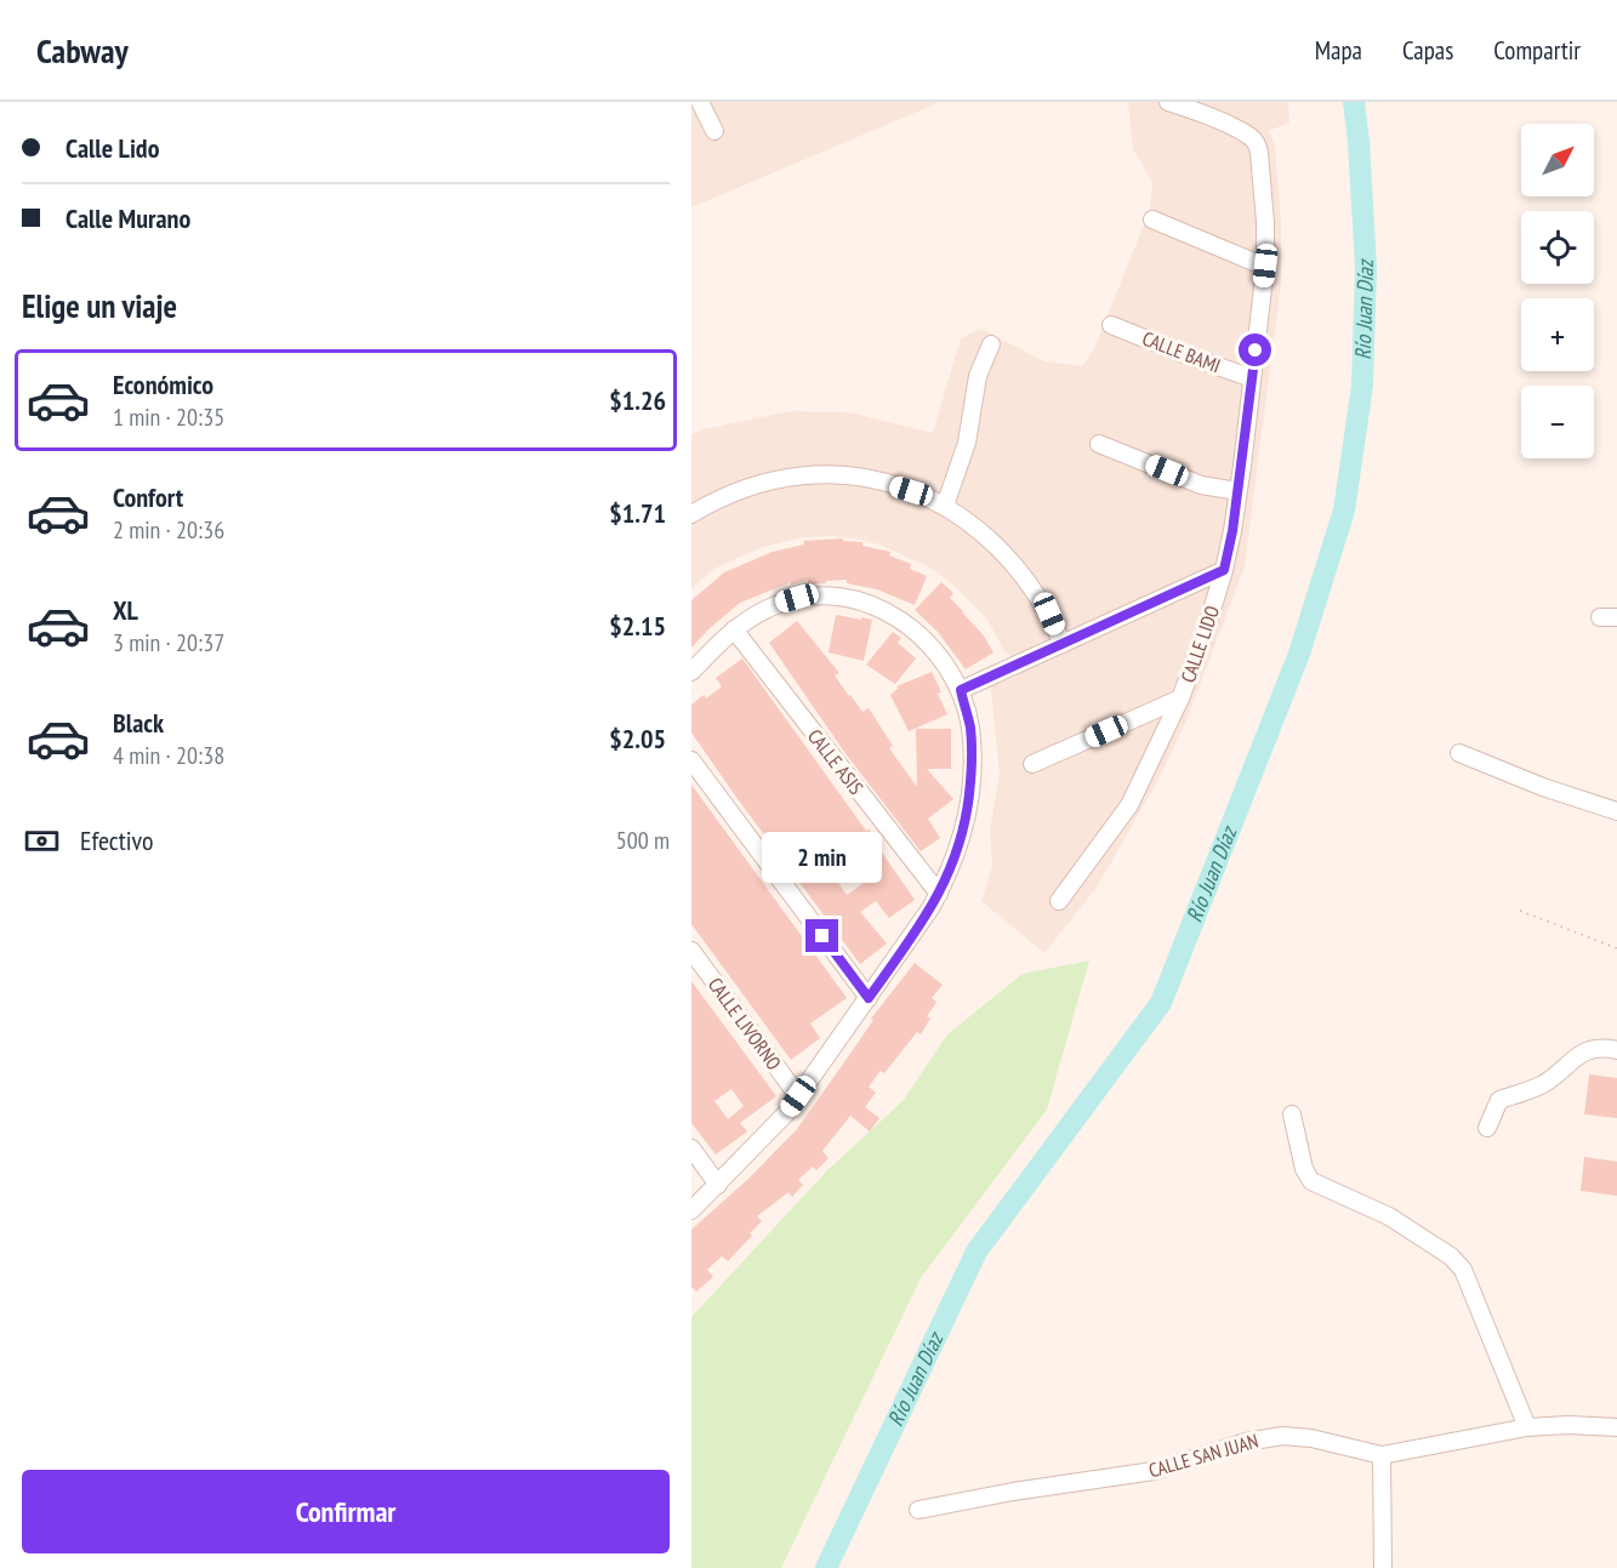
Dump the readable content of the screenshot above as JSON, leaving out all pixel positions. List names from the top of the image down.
{
  "streets": {
    "street": [
      "CALLE BAMI",
      "CALLE LIDO",
      "CALLE ASIS",
      "CALLE LIVORNO",
      "CALLE SAN JUAN"
    ]
  },
  "crossings": [
    ["CALLE BAMI", "CALLE LIDO"]
  ],
  "water": ["Río Juan Díaz"],
  "north": "top right",
  "page": {
    "header": "Cabway",
    "nav": ["Mapa", "Capas", "Compartir"],
    "banner": ["Calle Lido", "Calle Murano"],
    "map_buttons": ["+", "−"],
    "heading": "Elige un viaje",
    "list": [
      {
        "name": "Económico",
        "note": "1 min · 20:35",
        "value": "$1.26"
      },
      {
        "name": "Confort",
        "note": "2 min · 20:36",
        "value": "$1.71"
      },
      {
        "name": "XL",
        "note": "3 min · 20:37",
        "value": "$2.15"
      },
      {
        "name": "Black",
        "note": "4 min · 20:38",
        "value": "$2.05"
      }
    ],
    "pay": ["Efectivo", "500 m"],
    "bubble": "2 min",
    "buttons": "Confirmar"
  }
}
